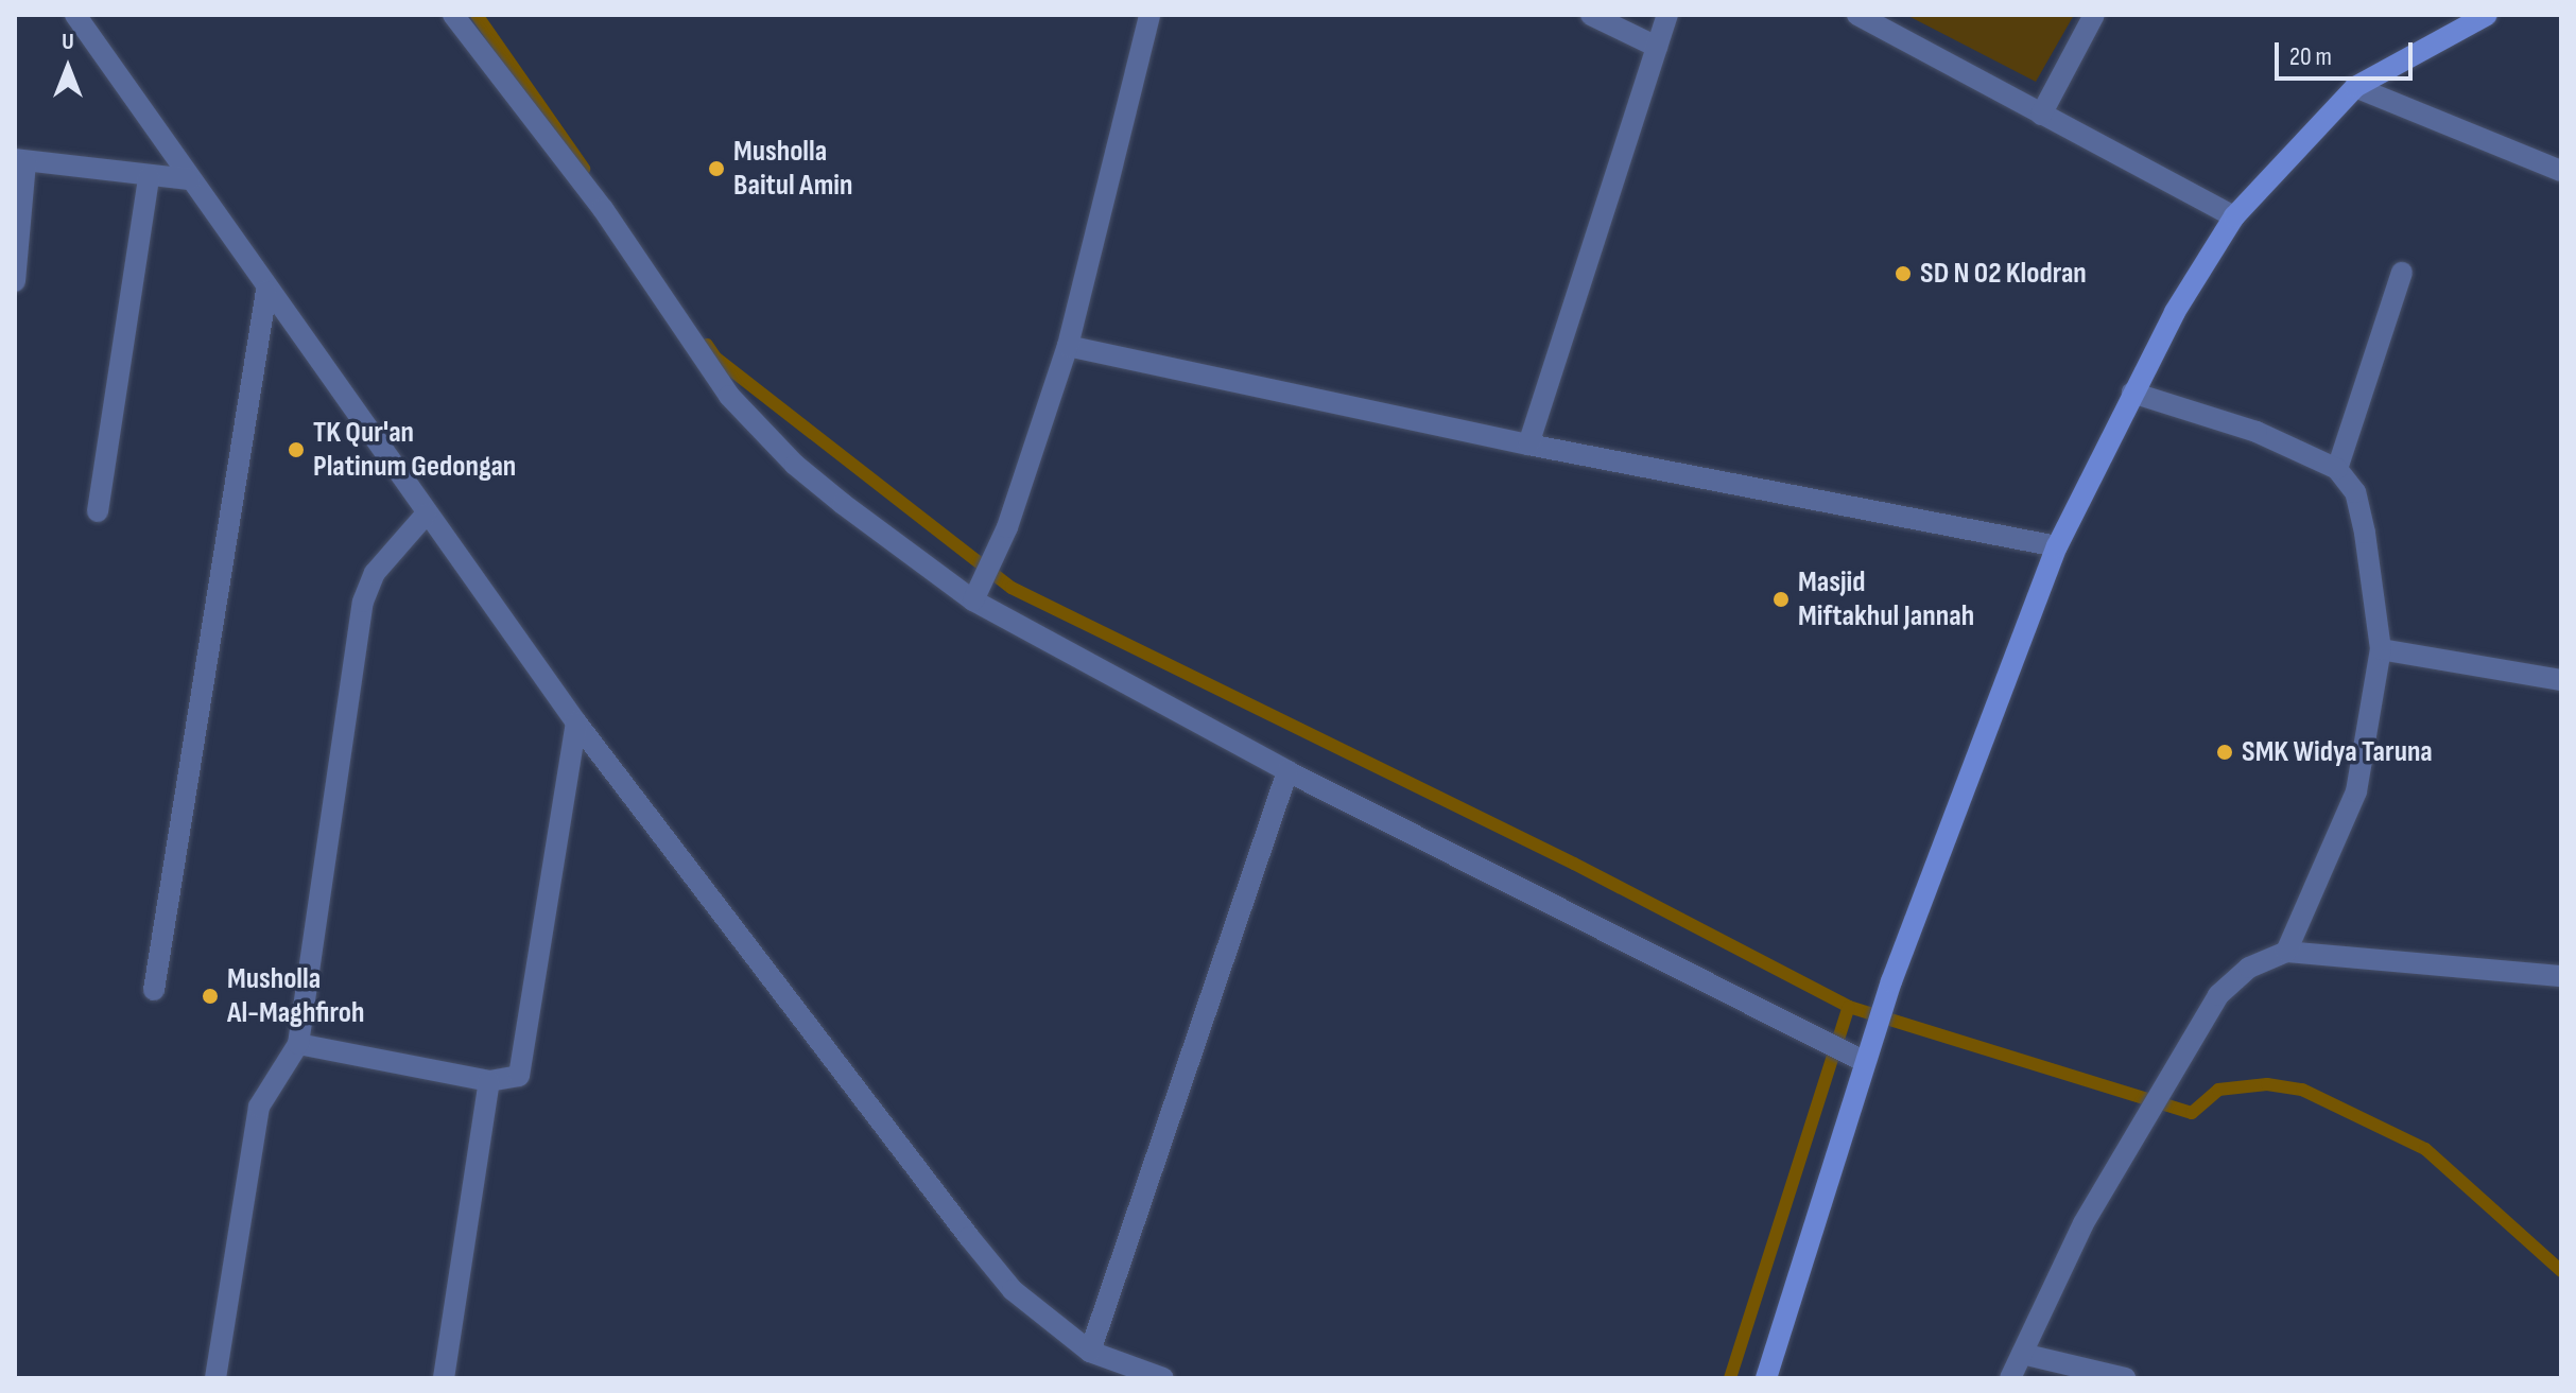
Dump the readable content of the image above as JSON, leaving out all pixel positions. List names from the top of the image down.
{
  "places": [
    "Musholla Baitul Amin",
    "SD N 02 Klodran",
    "TK Qur'an Platinum Gedongan",
    "Masjid Miftakhul Jannah",
    "SMK Widya Taruna",
    "Musholla Al-Maghfiroh"
  ],
  "scale_bar": "20 m",
  "north": "top"
}
